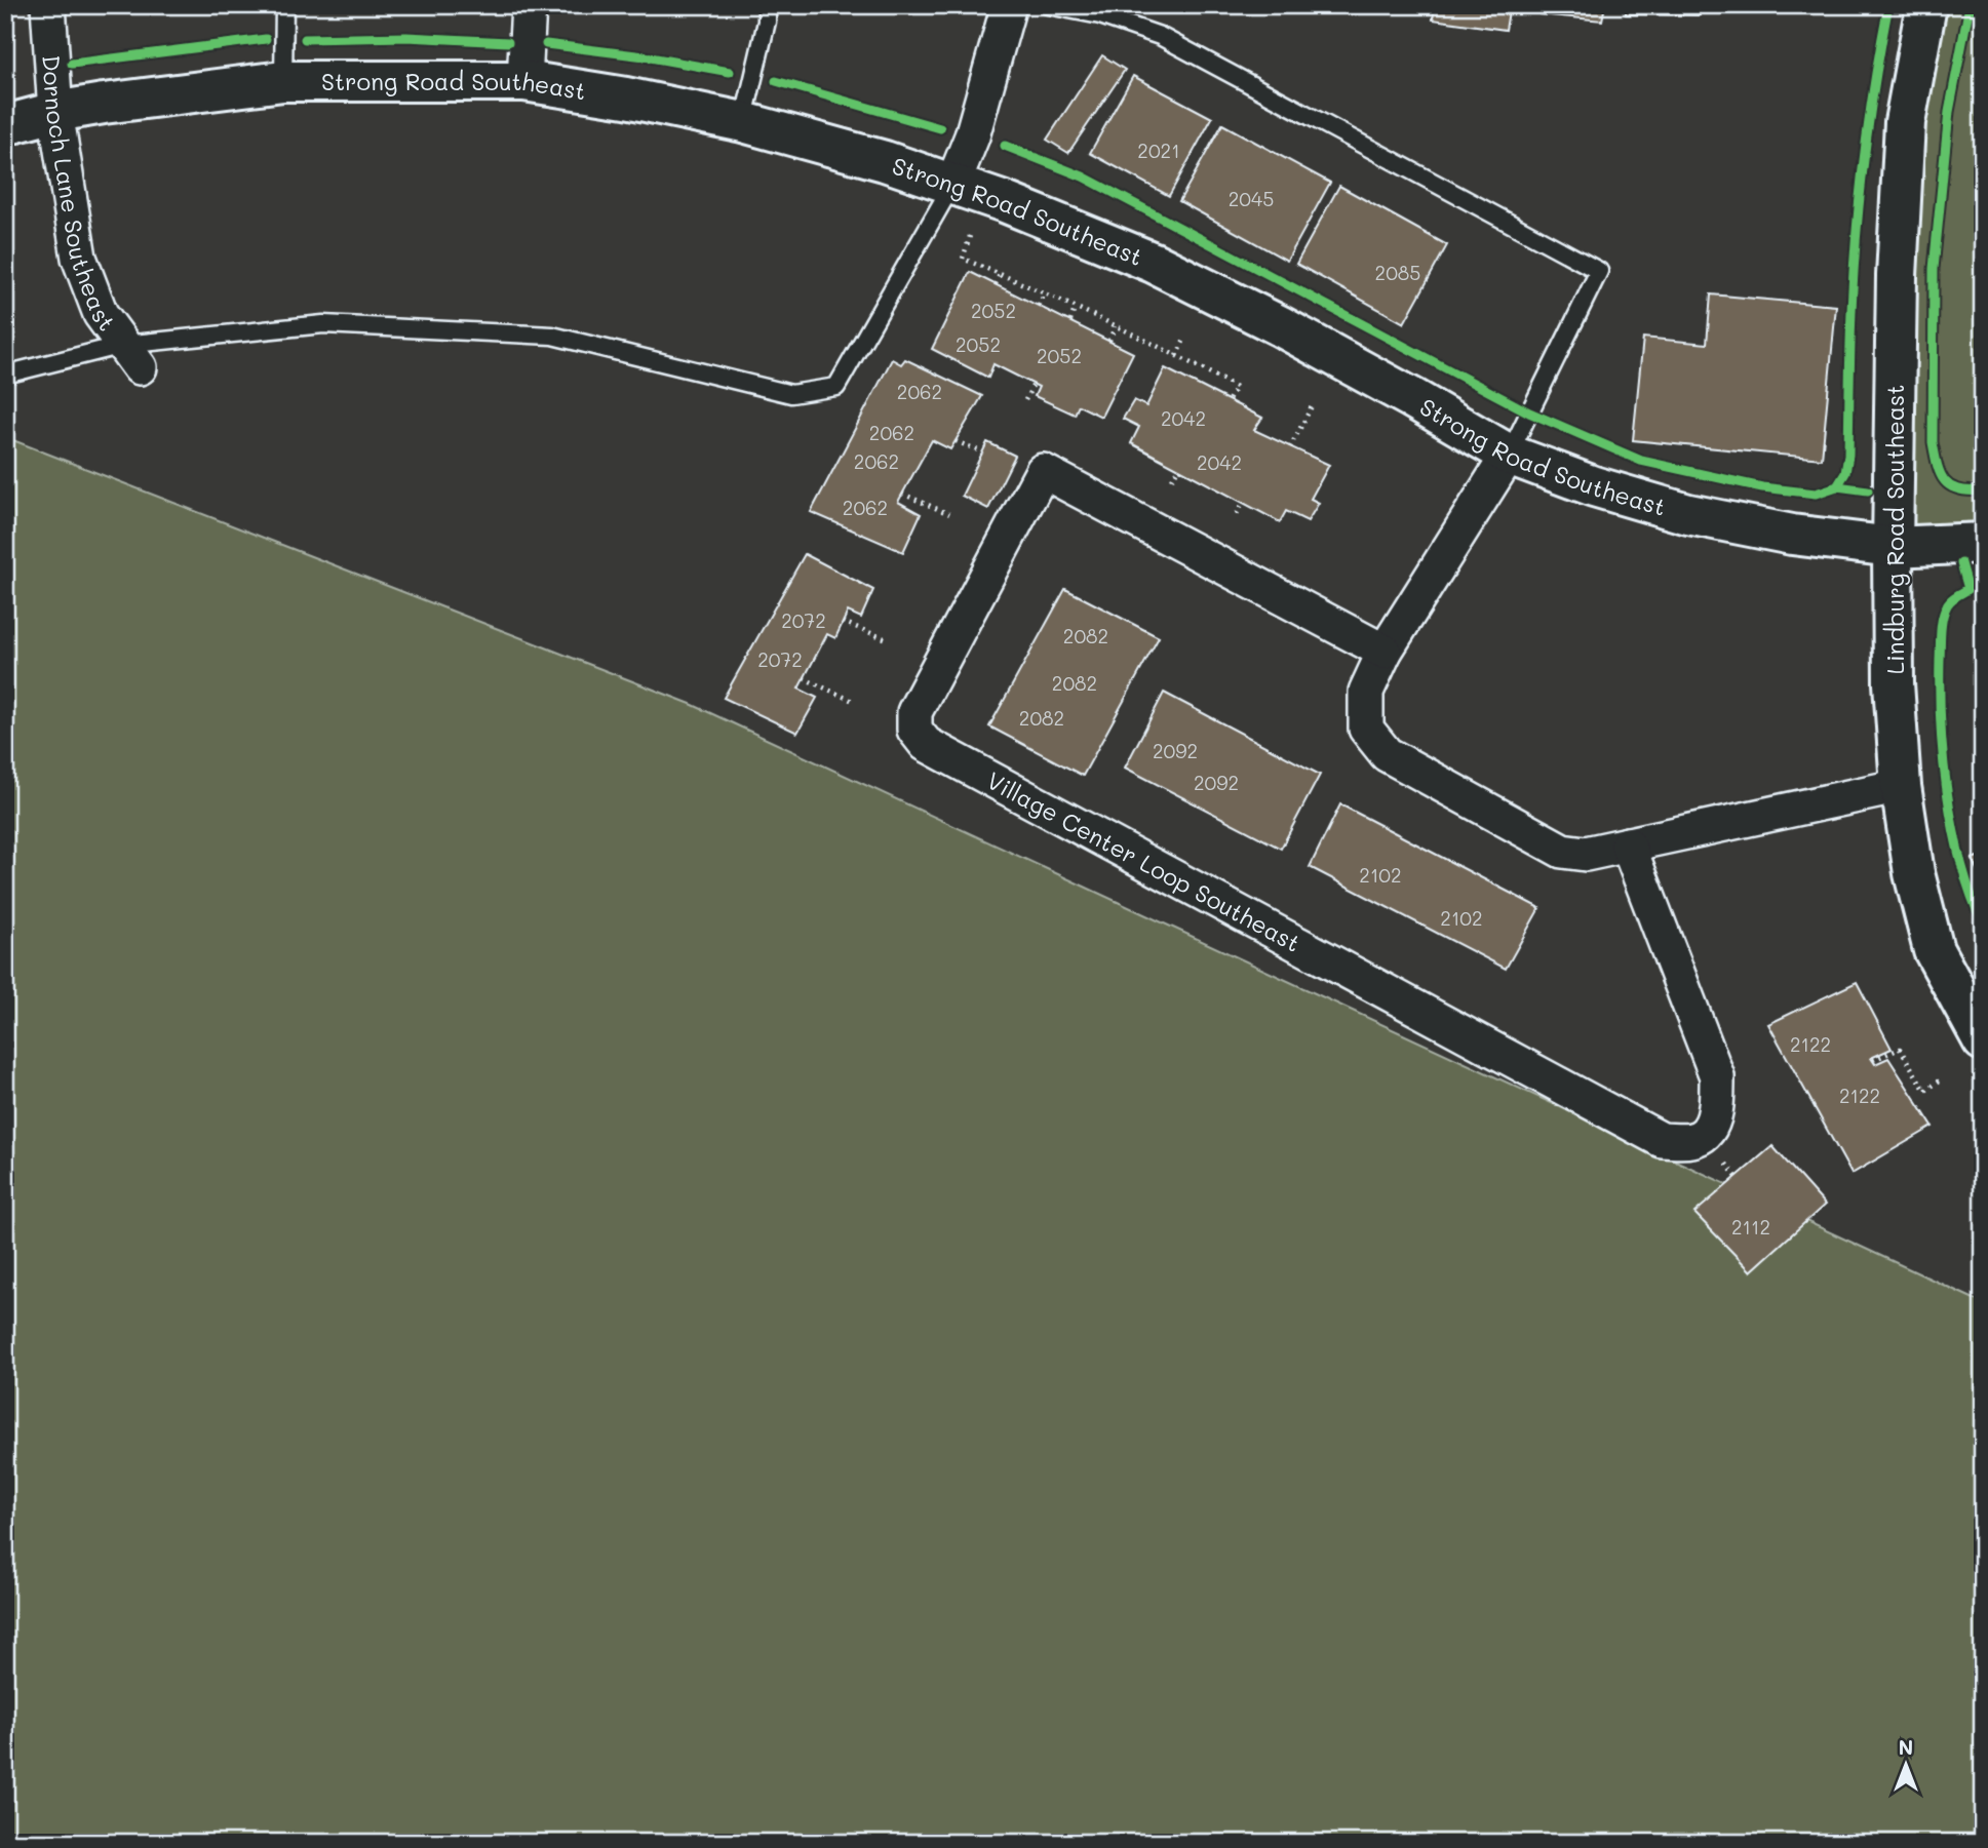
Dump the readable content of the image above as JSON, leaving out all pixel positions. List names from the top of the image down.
{
  "streets": {
    "street": [
      "Strong Road Southeast",
      "Dornoch Lane Southeast",
      "Lindburg Road Southeast",
      "Village Center Loop Southeast"
    ]
  },
  "crossings": [
    ["Strong Road Southeast", "Dornoch Lane Southeast"],
    ["Strong Road Southeast", "Lindburg Road Southeast"]
  ],
  "house_numbers": [
    "2021",
    "2045",
    "2085",
    "2052",
    "2052",
    "2052",
    "2062",
    "2042",
    "2062",
    "2062",
    "2042",
    "2062",
    "2072",
    "2082",
    "2072",
    "2082",
    "2082",
    "2092",
    "2092",
    "2102",
    "2102",
    "2122",
    "2122",
    "2112"
  ],
  "north": "top"
}
